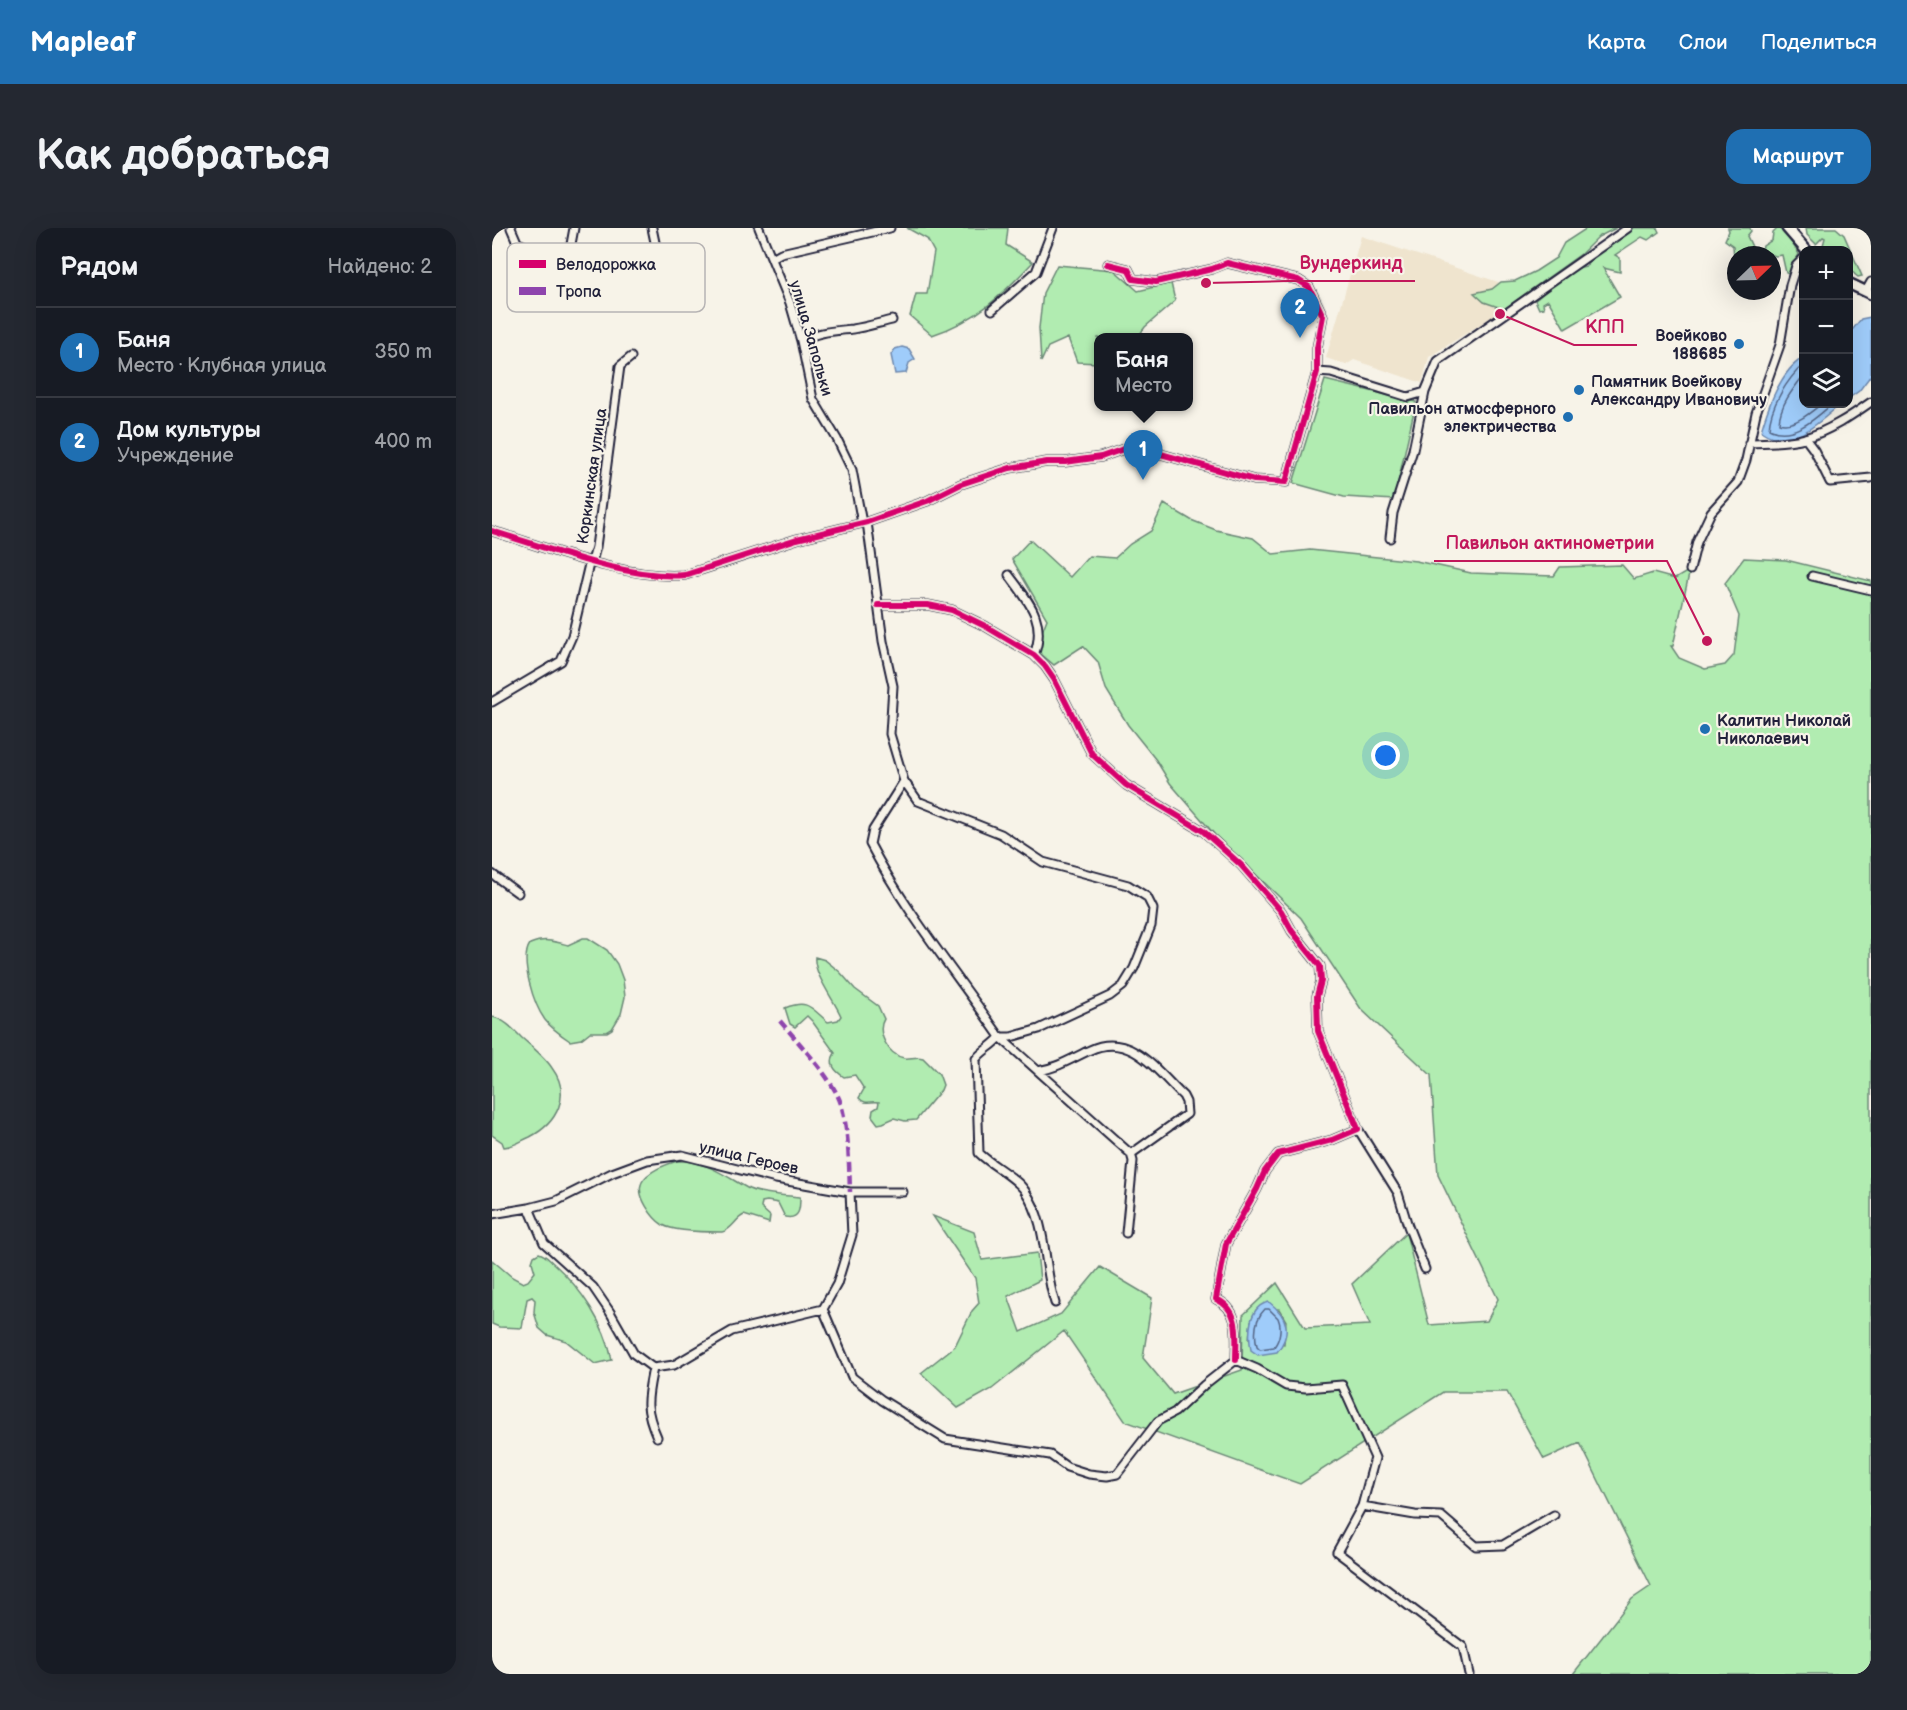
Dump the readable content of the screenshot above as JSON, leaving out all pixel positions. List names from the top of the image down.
{
  "streets": {
    "street": ["улица Запольки", "Коркинская улица", "улица Героев"]
  },
  "places": [
    "Вундеркинд",
    "КПП",
    "Воейково 188685",
    "Памятник Воейкову Александру Ивановичу",
    "Павильон атмосферного электричества",
    "Павильон актинометрии",
    "Калитин Николай Николаевич"
  ],
  "legend": ["Велодорожка", "Тропа"],
  "north": "top right",
  "page": {
    "header": "Mapleaf",
    "nav": ["Карта", "Слои", "Поделиться"],
    "buttons": "Маршрут",
    "title": "Как добраться",
    "heading": ["Рядом", "Найдено: 2"],
    "map_buttons": ["+", "−"],
    "pins": ["2", "1"],
    "list": [
      {
        "mark": "1",
        "name": "Баня",
        "note": "Место · Клубная улица",
        "value": "350 m"
      },
      {
        "mark": "2",
        "name": "Дом культуры",
        "note": "Учреждение",
        "value": "400 m"
      }
    ],
    "popup": ["Баня", "Место"]
  }
}
